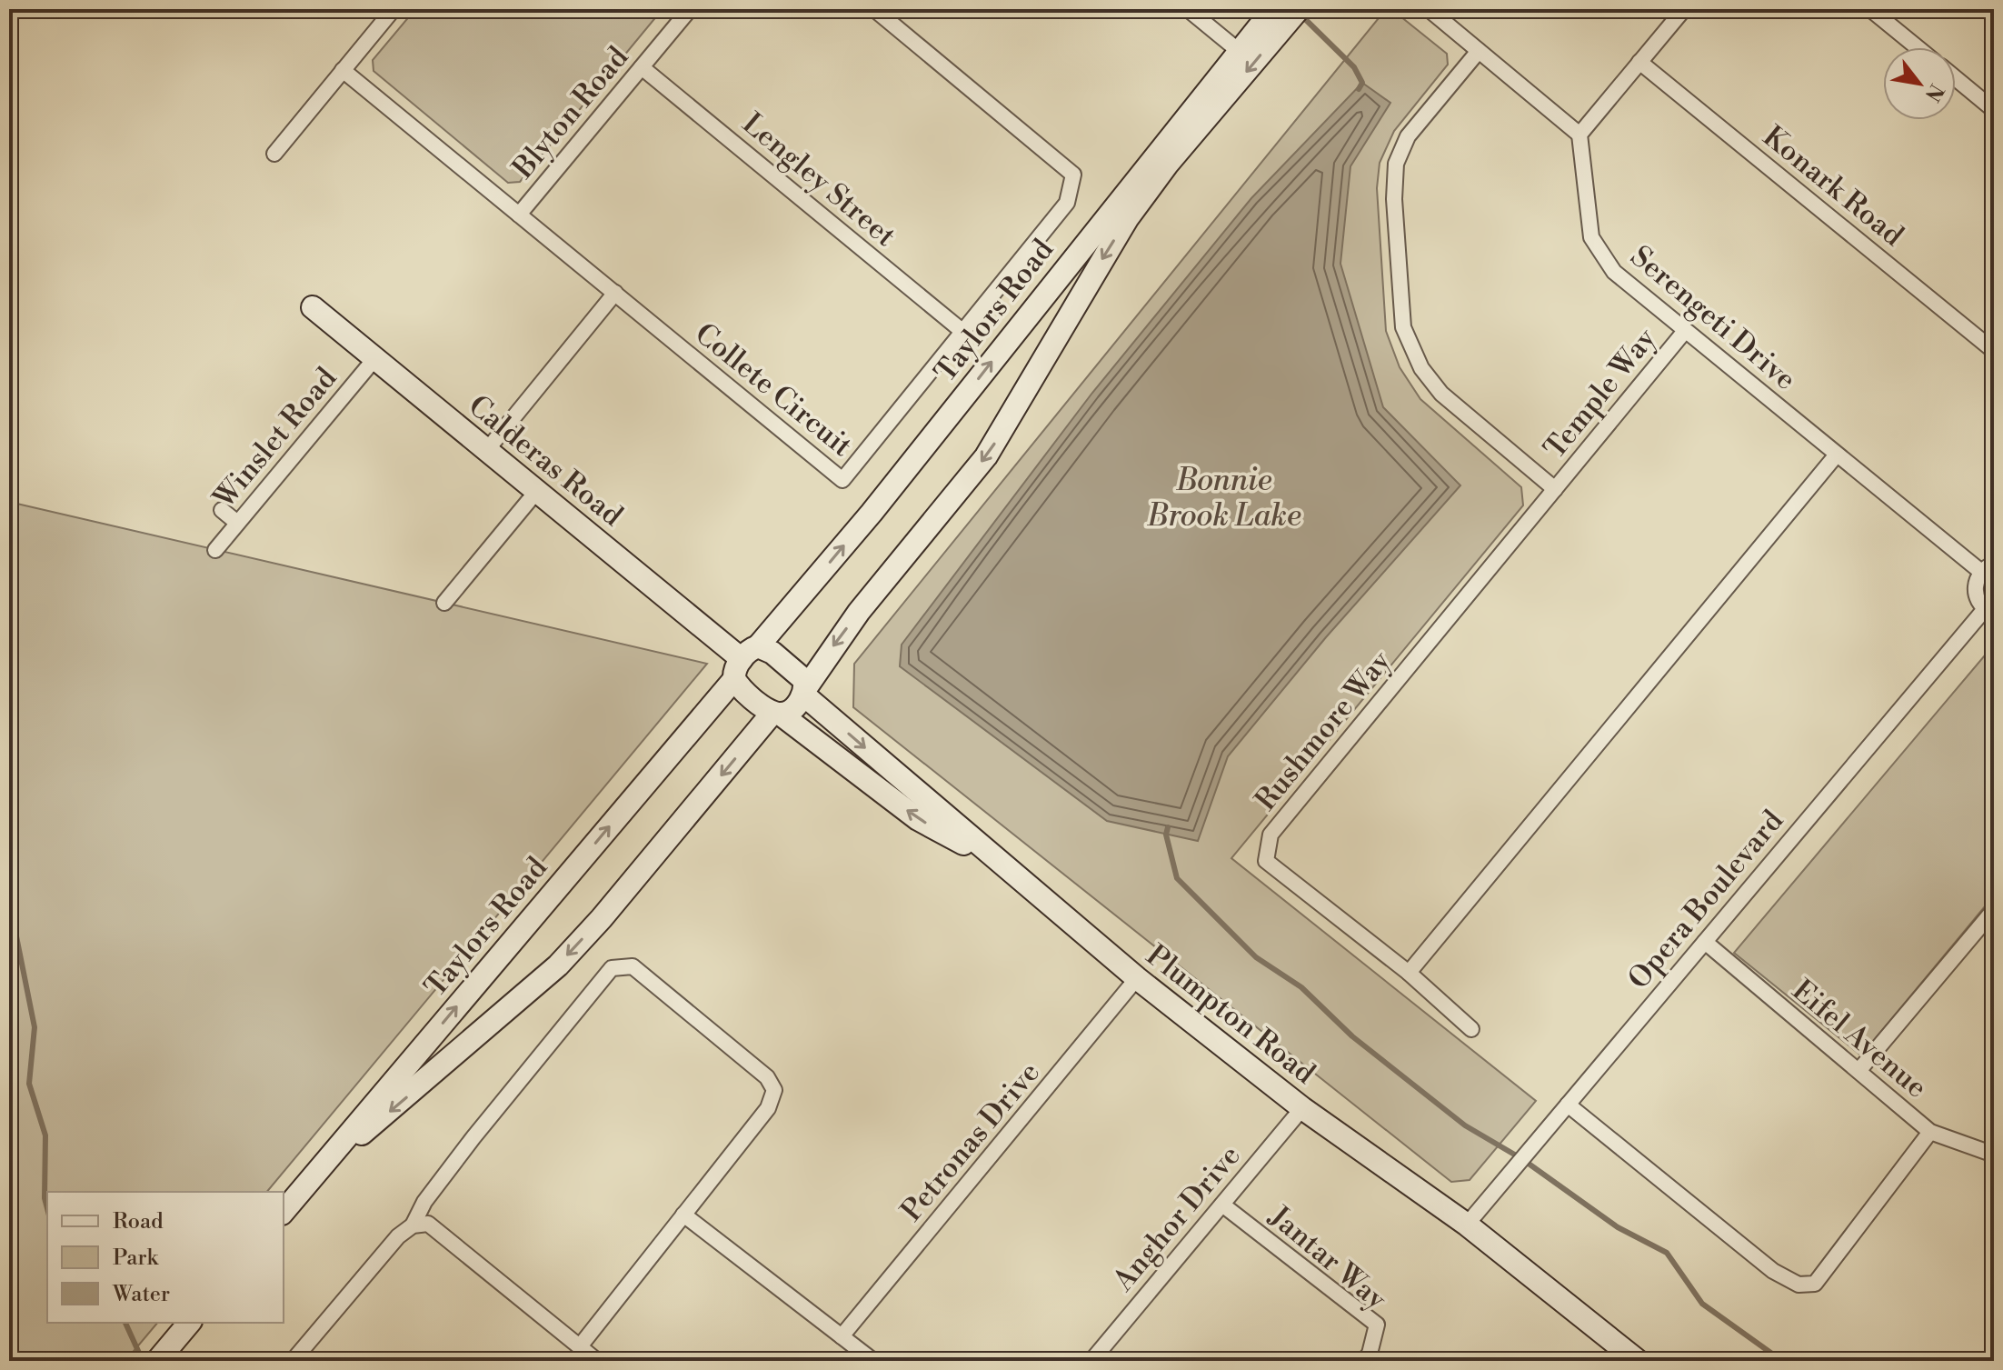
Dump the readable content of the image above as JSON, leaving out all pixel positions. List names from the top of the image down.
{
  "streets": {
    "street": [
      "Blyton Road",
      "Lengley Street",
      "Konark Road",
      "Taylors Road",
      "Serengeti Drive",
      "Collete Circuit",
      "Temple Way",
      "Winslet Road",
      "Calderas Road",
      "Rushmore Way",
      "Opera Boulevard",
      "Plumpton Road",
      "Eifel Avenue",
      "Petronas Drive",
      "Anghor Drive",
      "Jantar Way"
    ]
  },
  "crossings": [
    ["Blyton Road", "Lengley Street"],
    ["Blyton Road", "Collete Circuit"],
    ["Lengley Street", "Collete Circuit"],
    ["Taylors Road", "Calderas Road"],
    ["Taylors Road", "Plumpton Road"],
    ["Serengeti Drive", "Temple Way"],
    ["Temple Way", "Rushmore Way"],
    ["Winslet Road", "Calderas Road"],
    ["Calderas Road", "Plumpton Road"],
    ["Opera Boulevard", "Plumpton Road"],
    ["Opera Boulevard", "Eifel Avenue"],
    ["Plumpton Road", "Petronas Drive"],
    ["Plumpton Road", "Anghor Drive"],
    ["Anghor Drive", "Jantar Way"]
  ],
  "water": ["Bonnie Brook Lake"],
  "legend": ["Road", "Park", "Water"],
  "north": "bottom right"
}
